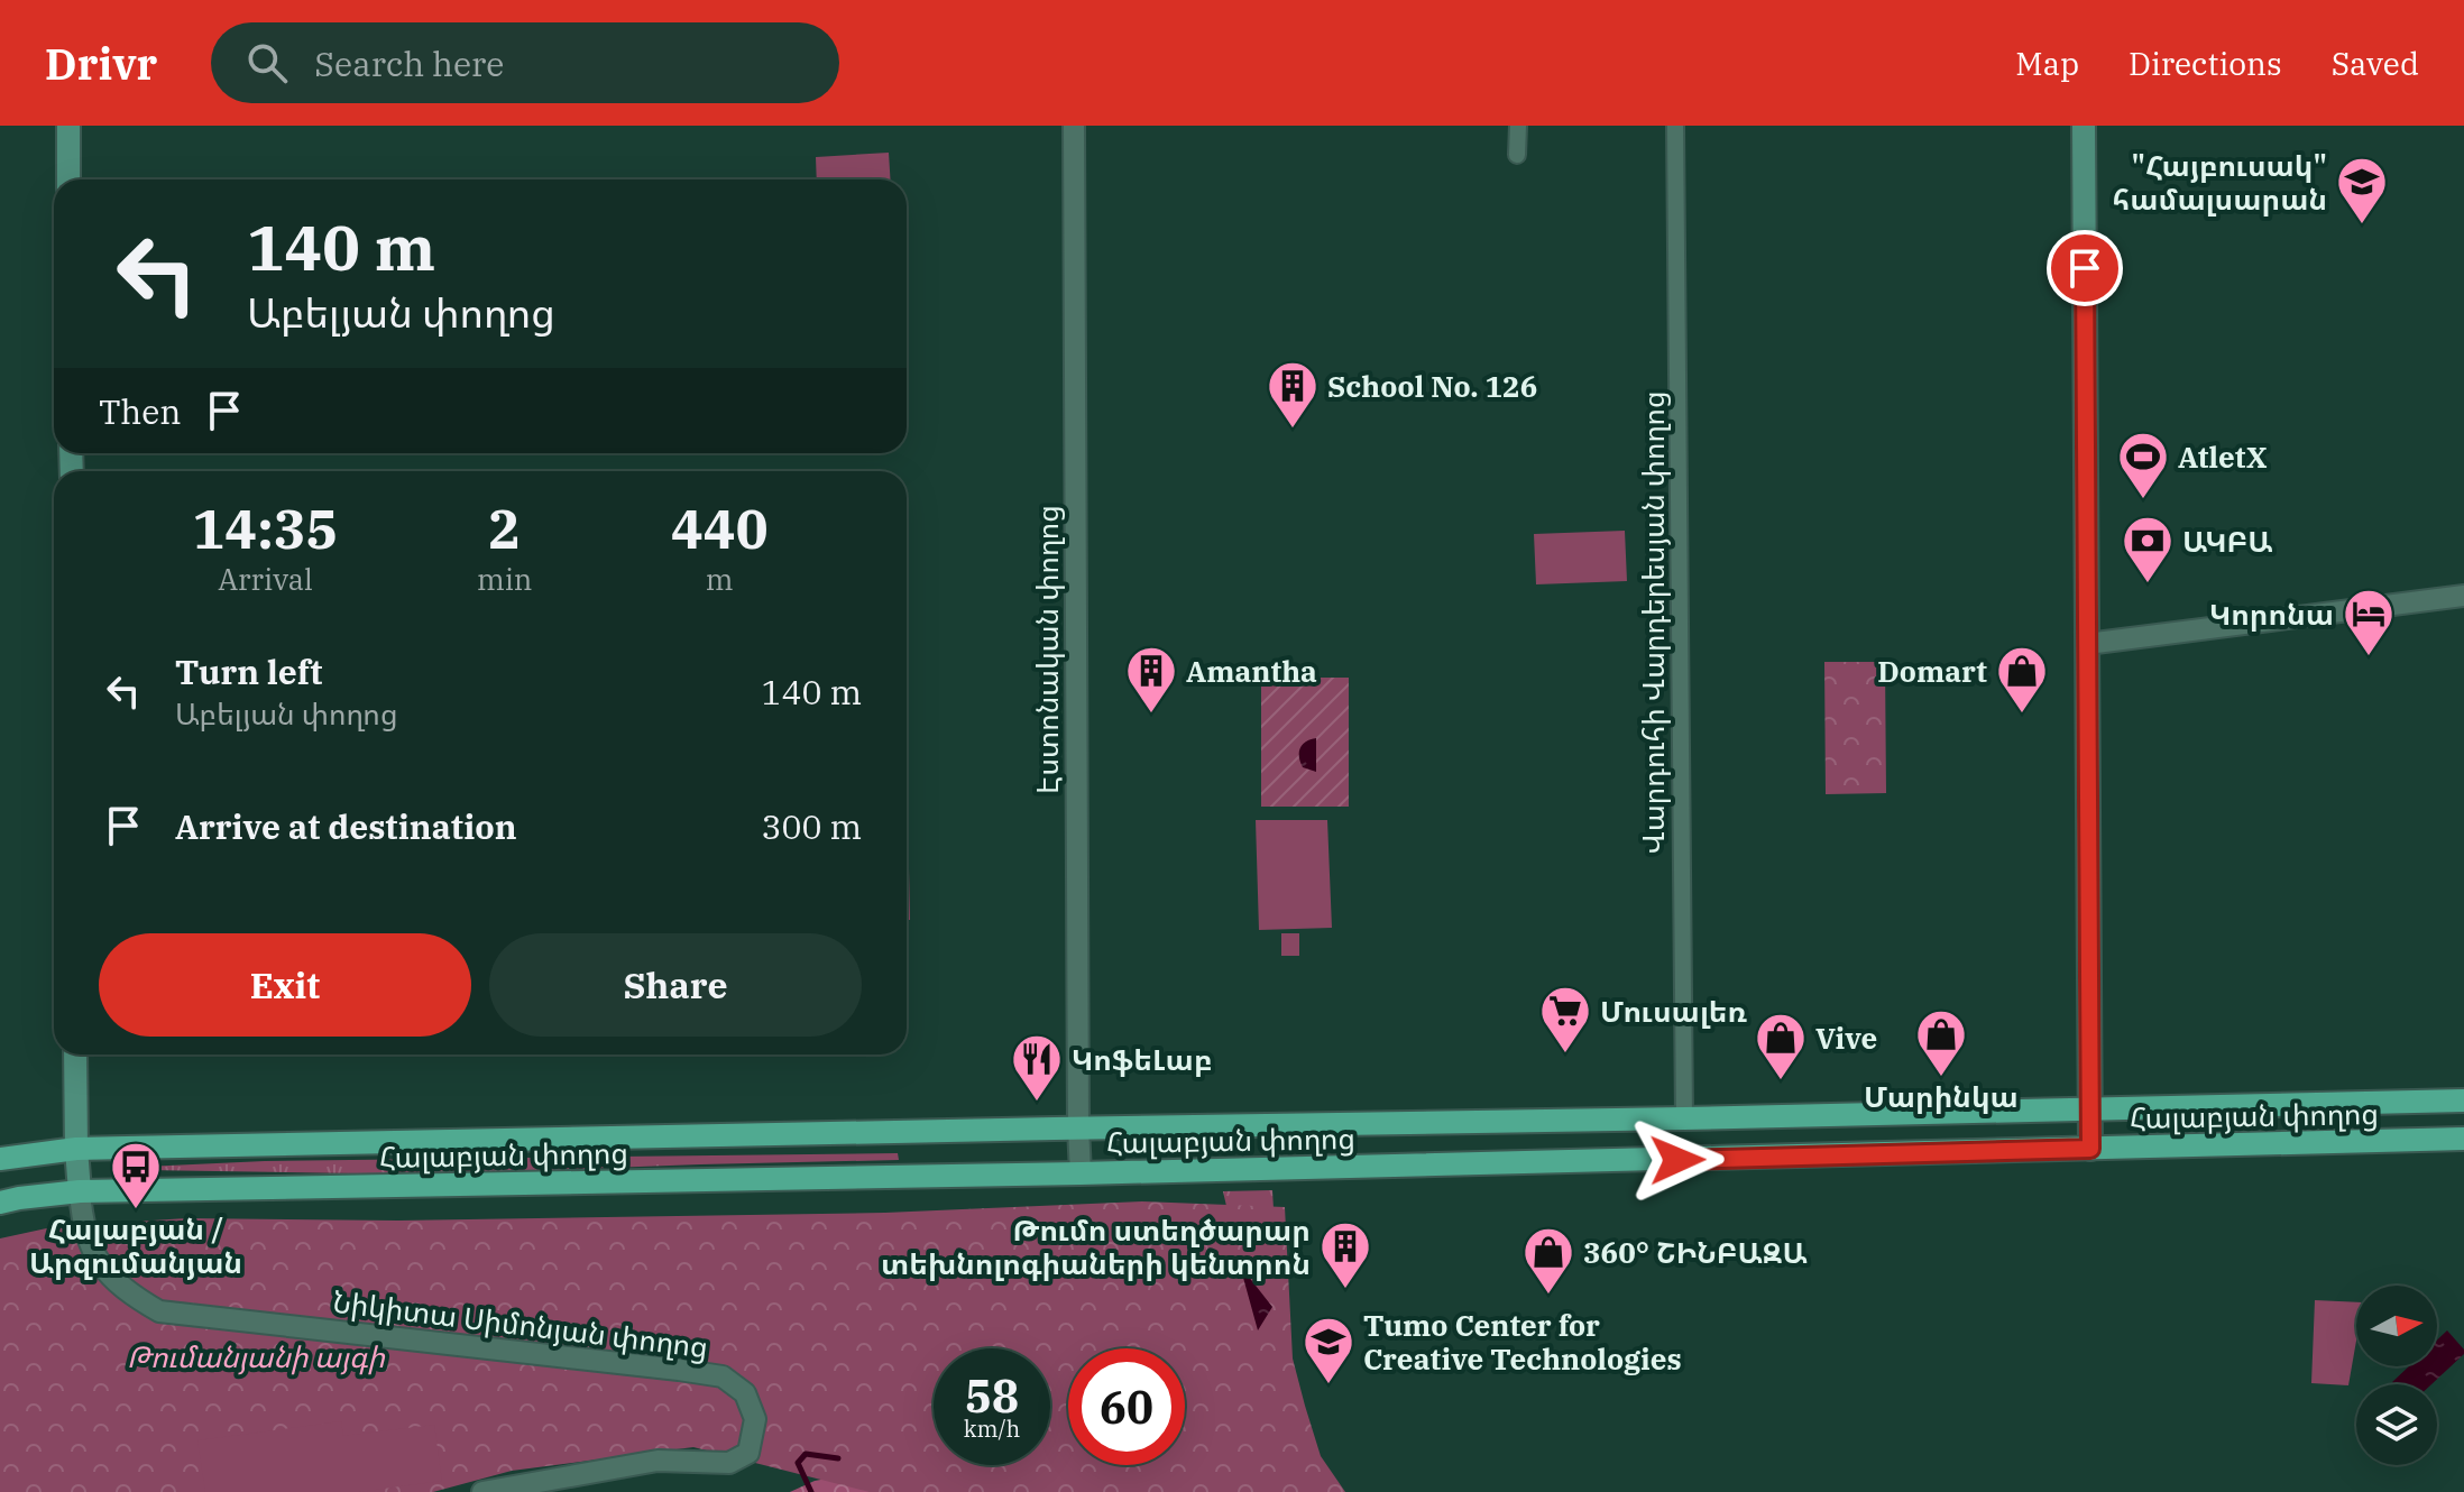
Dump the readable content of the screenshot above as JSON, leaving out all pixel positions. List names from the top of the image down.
{
  "streets": {
    "main road": ["Հալաբյան փողոց"],
    "street": ["Վարդուհի Վարդերեսյան փողոց", "Էստոնական փողոց", "Նիկիտա Սիմոնյան փողոց"]
  },
  "crossings": [
    ["Վարդուհի Վարդերեսյան փողոց", "Հալաբյան փողոց"],
    ["Էստոնական փողոց", "Հալաբյան փողոց"],
    ["Հալաբյան փողոց", "Նիկիտա Սիմոնյան փողոց"]
  ],
  "parks": ["Թումանյանի այգի"],
  "places": {
    "school or university": ["\"Հայբուսակ\" համալսարան", "Tumo Center for Creative Technologies"],
    "building": ["School No. 126", "Amantha", "Թումո ստեղծարար տեխնոլոգիաների կենտրոն"],
    "sports": ["AtletX"],
    "bank": ["ԱԿԲԱ"],
    "hotel": ["Կորոնա"],
    "shop": [
      "Domart",
      "Մարինկա",
      "Vive",
      "360° ՇԻՆԲԱԶԱ"
    ],
    "supermarket": ["Մուսալեռ"],
    "restaurant": ["ԿոֆեԼաբ"],
    "bus stop": ["Հալաբյան / Արզումանյան"]
  },
  "north": "right",
  "page": {
    "header": "Drivr",
    "search": "Search here",
    "nav": ["Map", "Directions", "Saved"],
    "turn": ["140 m", "Աբելյան փողոց"],
    "then": "Then",
    "eta": [
      "14:35",
      "Arrival",
      "2",
      "min",
      "440",
      "m"
    ],
    "list": [
      {
        "name": "Turn left",
        "note": "Աբելյան փողոց",
        "value": "140 m"
      },
      {
        "name": "Arrive at destination",
        "value": "300 m"
      }
    ],
    "buttons": ["Exit", "Share"],
    "speed": "58 km/h",
    "limit": "60"
  }
}
